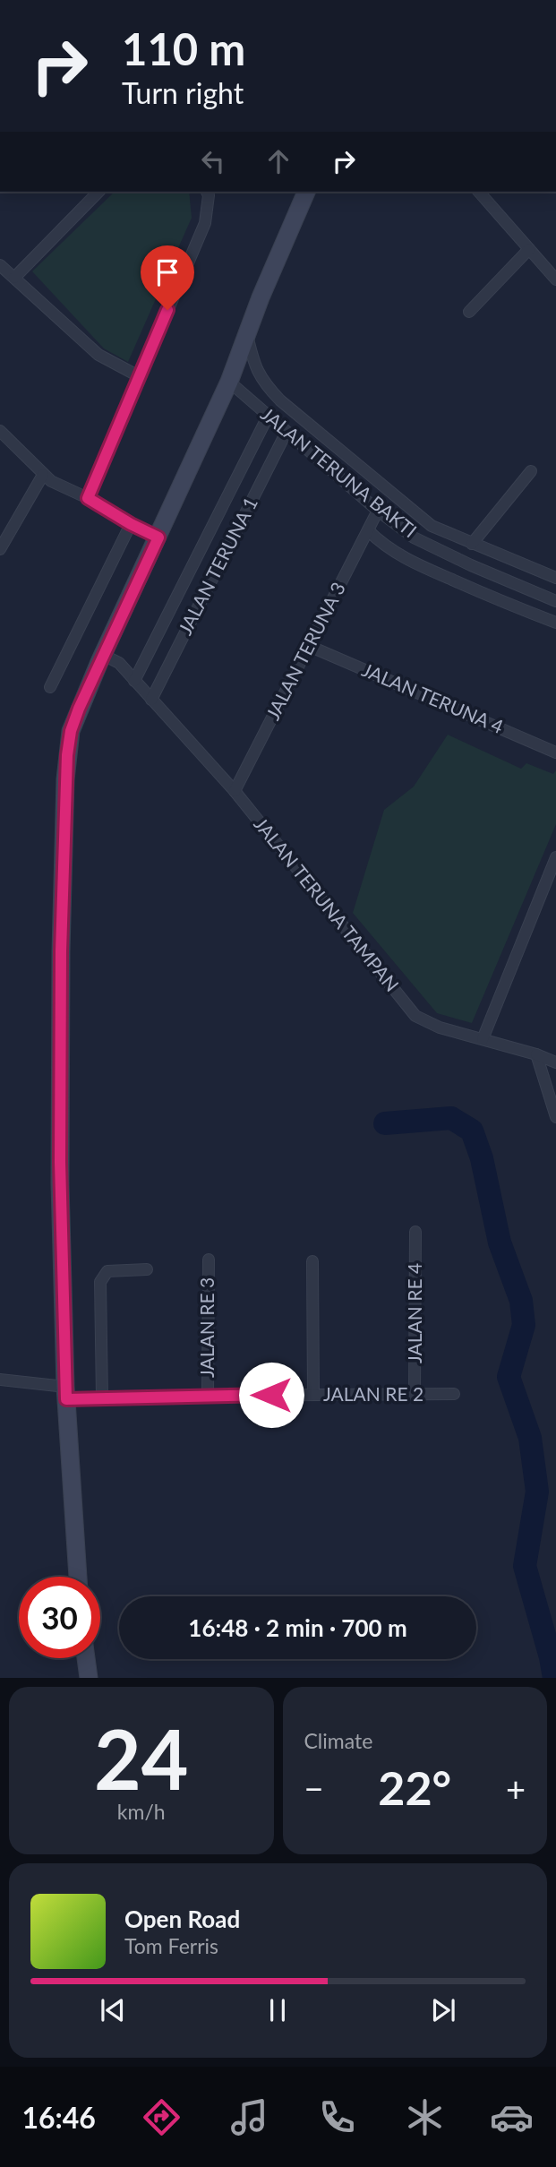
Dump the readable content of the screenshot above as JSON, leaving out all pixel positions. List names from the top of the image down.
{
  "streets": {
    "street": [
      "JALAN TERUNA BAKTI",
      "JALAN TERUNA 1",
      "JALAN TERUNA 3",
      "JALAN TERUNA 4",
      "JALAN TERUNA TAMPAN",
      "JALAN RE 4",
      "JALAN RE 3",
      "JALAN RE 2"
    ]
  },
  "crossings": [
    ["JALAN TERUNA BAKTI", "JALAN TERUNA 1"],
    ["JALAN TERUNA BAKTI", "JALAN TERUNA 3"],
    ["JALAN TERUNA 1", "JALAN TERUNA TAMPAN"],
    ["JALAN TERUNA 3", "JALAN TERUNA 4"],
    ["JALAN TERUNA 3", "JALAN TERUNA TAMPAN"],
    ["JALAN RE 4", "JALAN RE 2"],
    ["JALAN RE 3", "JALAN RE 2"]
  ],
  "page": {
    "turn": ["110 m", "Turn right"],
    "limit": "30",
    "trip": "16:48 · 2 min · 700 m",
    "tile": [
      ["24", "km/h"],
      "Climate"
    ],
    "heat": ["−", "22°", "+"],
    "song": ["Open Road", "Tom Ferris"],
    "tabs": "16:46"
  }
}
